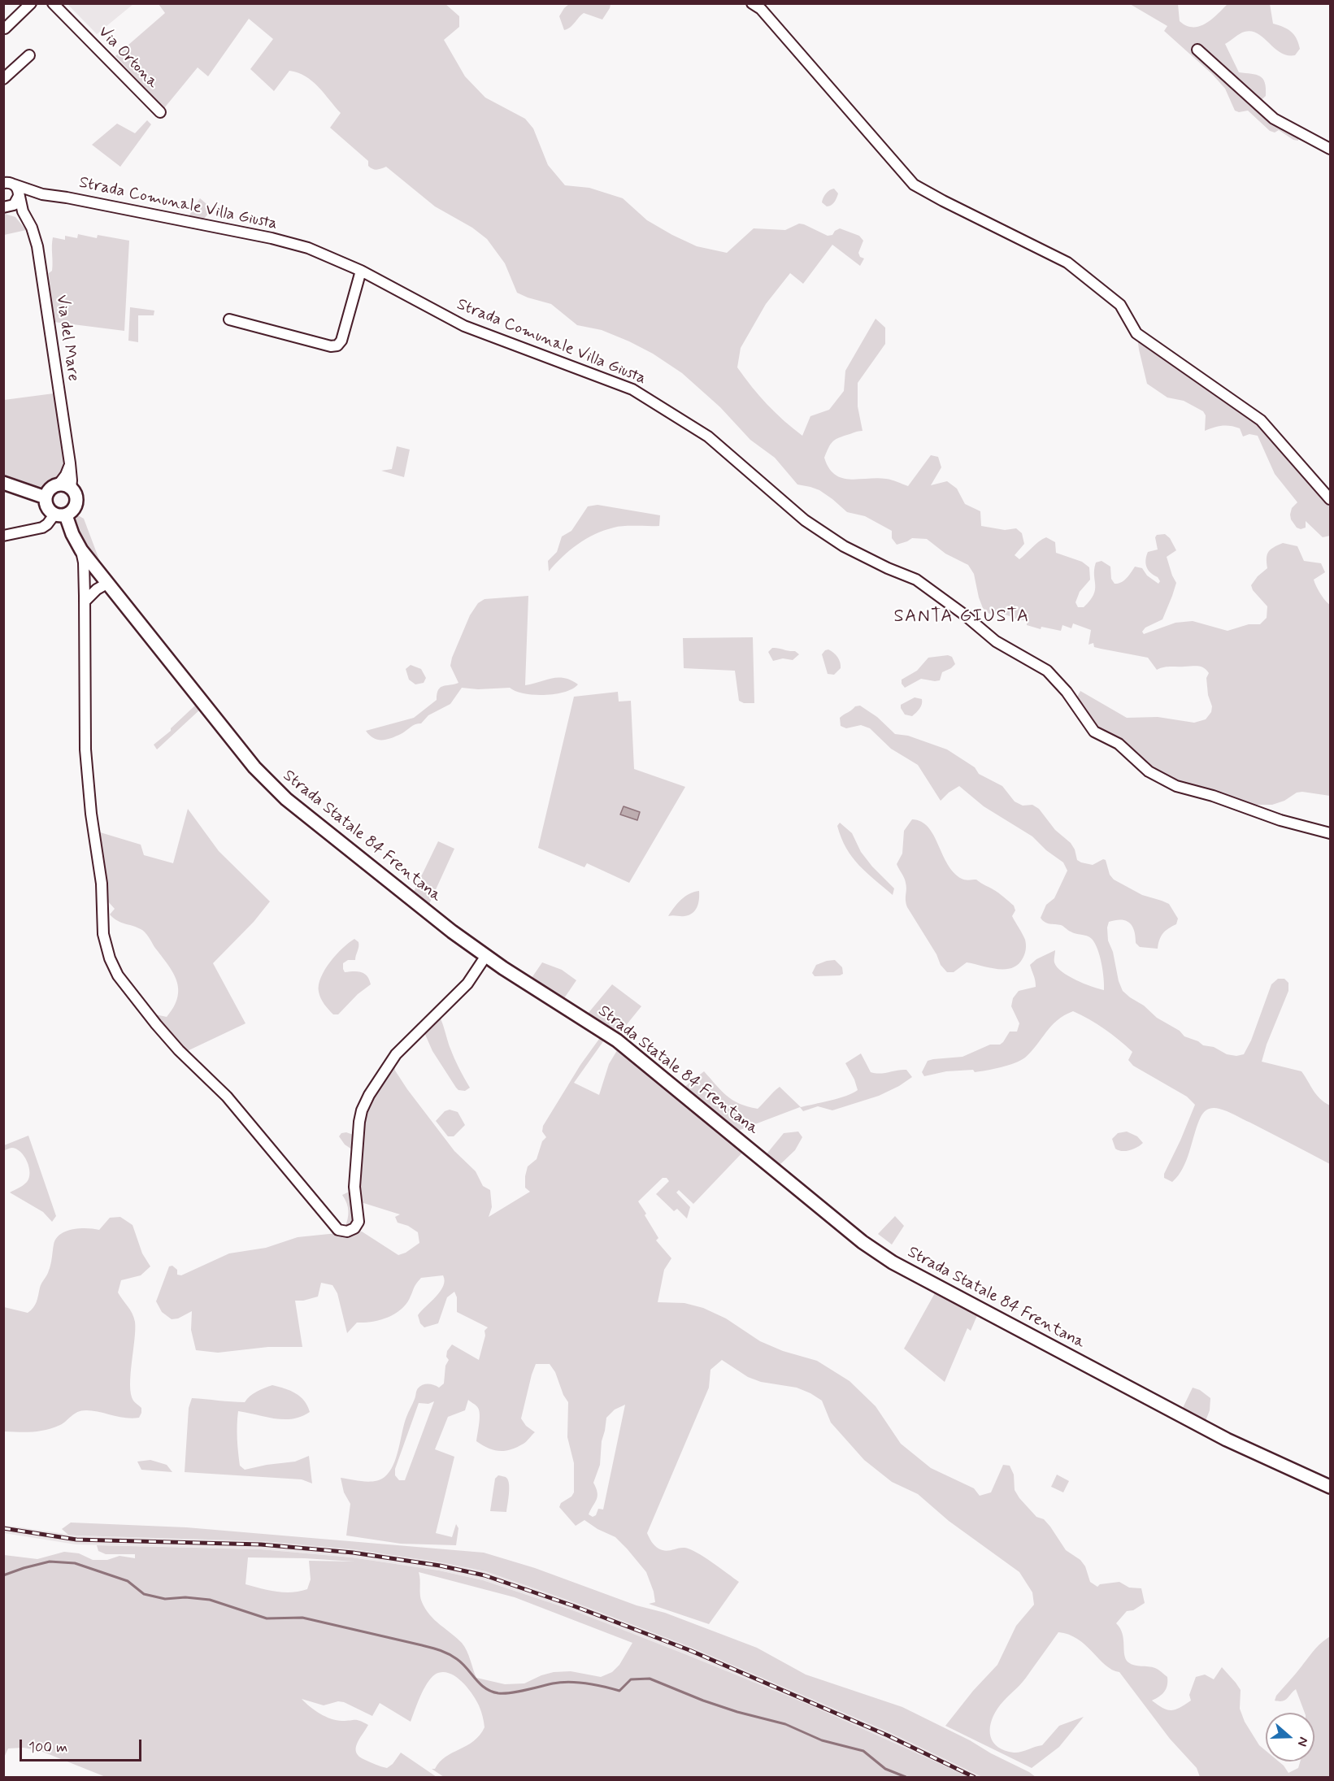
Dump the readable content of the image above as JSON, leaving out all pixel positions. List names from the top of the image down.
{
  "streets": {
    "main road": ["Strada Statale 84 Frentana"],
    "street": ["Via Ortona", "Strada Comunale Villa Giusta", "Via del Mare"]
  },
  "crossings": [
    ["Via del Mare", "Strada Statale 84 Frentana"]
  ],
  "districts": ["SANTA GIUSTA"],
  "scale_bar": "100 m",
  "north": "right"
}
